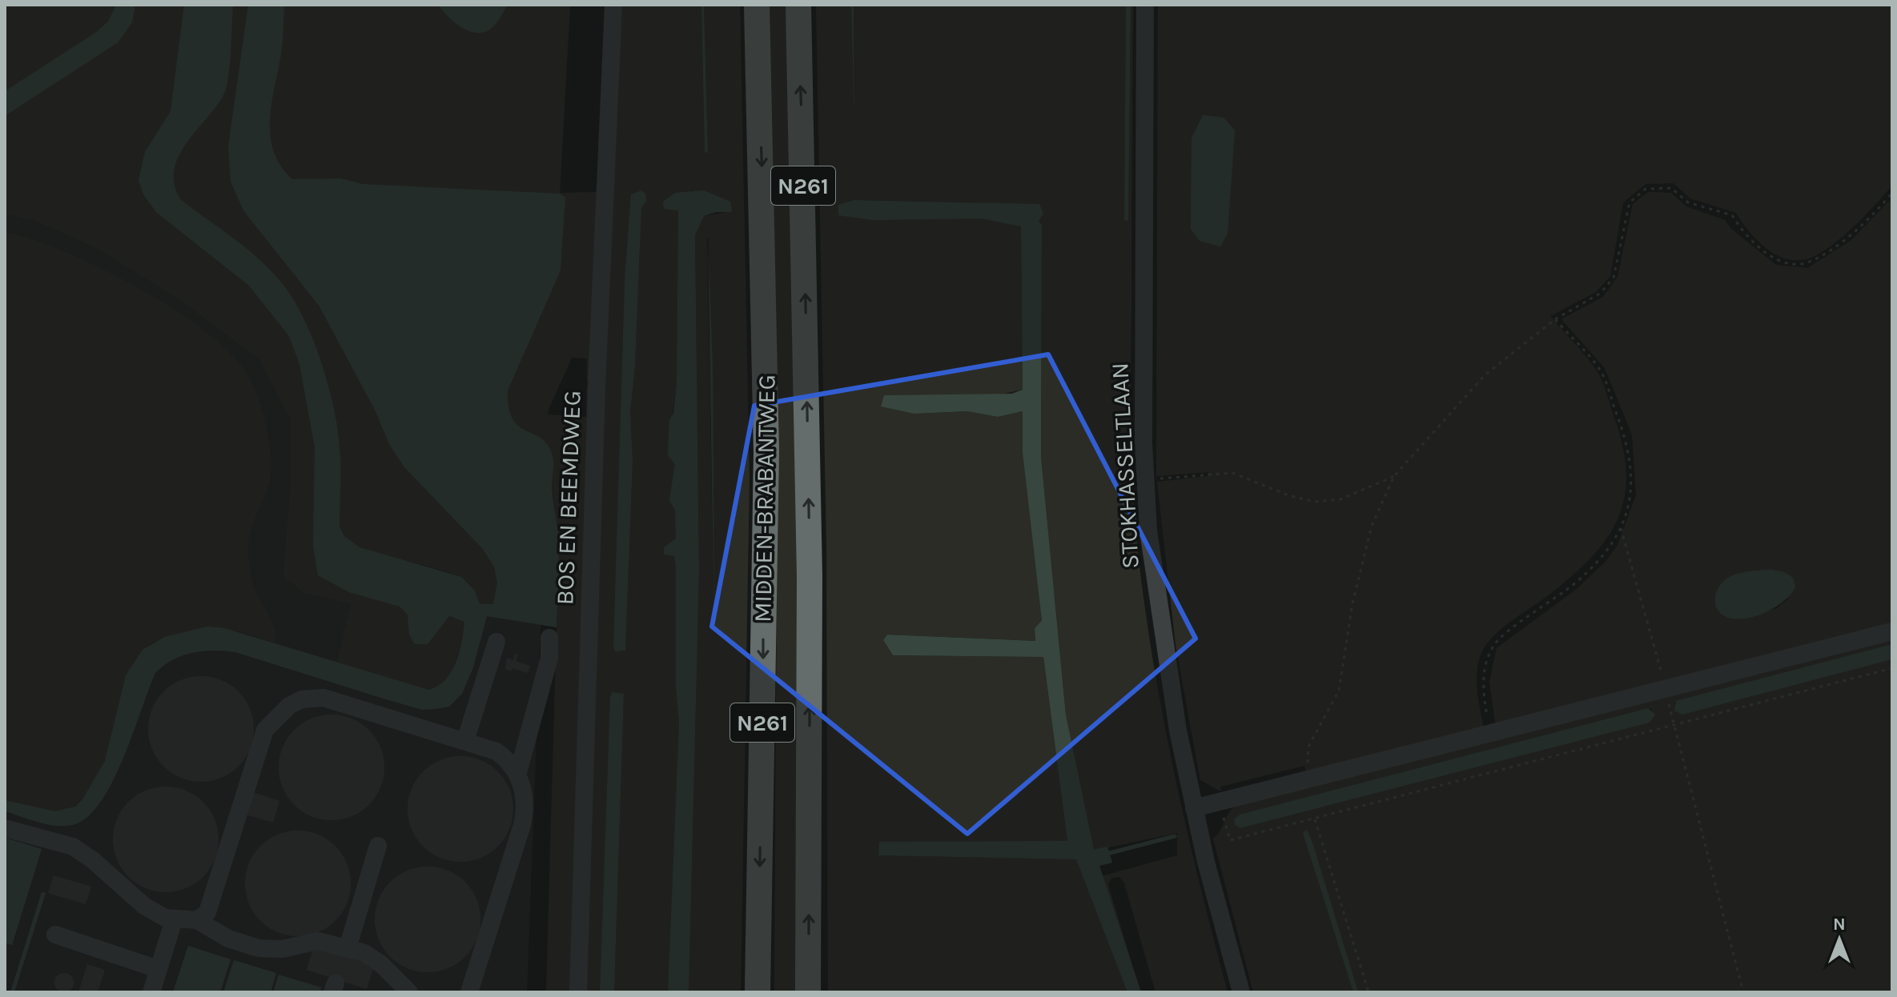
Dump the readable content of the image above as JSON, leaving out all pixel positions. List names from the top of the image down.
{
  "streets": {
    "highway": ["N261", "MIDDEN-BRABANTWEG"],
    "street": ["STOKHASSELTLAAN", "BOS EN BEEMDWEG"]
  },
  "north": "top"
}
